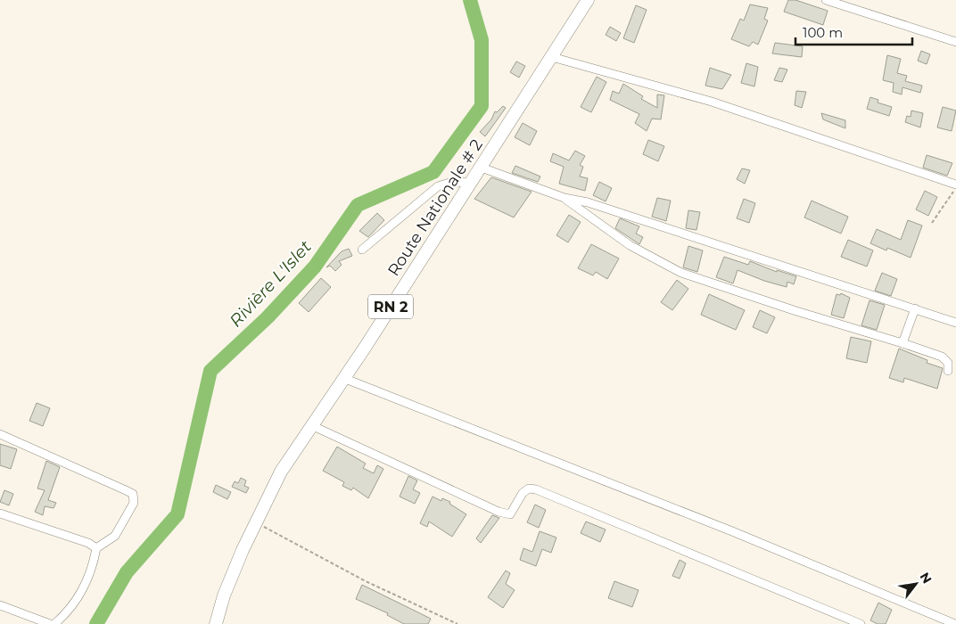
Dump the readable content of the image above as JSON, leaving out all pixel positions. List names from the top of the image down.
{
  "streets": {
    "main road": ["Route Nationale # 2", "RN 2"]
  },
  "water": ["Rivière L'Islet"],
  "scale_bar": "100 m",
  "north": "top right"
}
